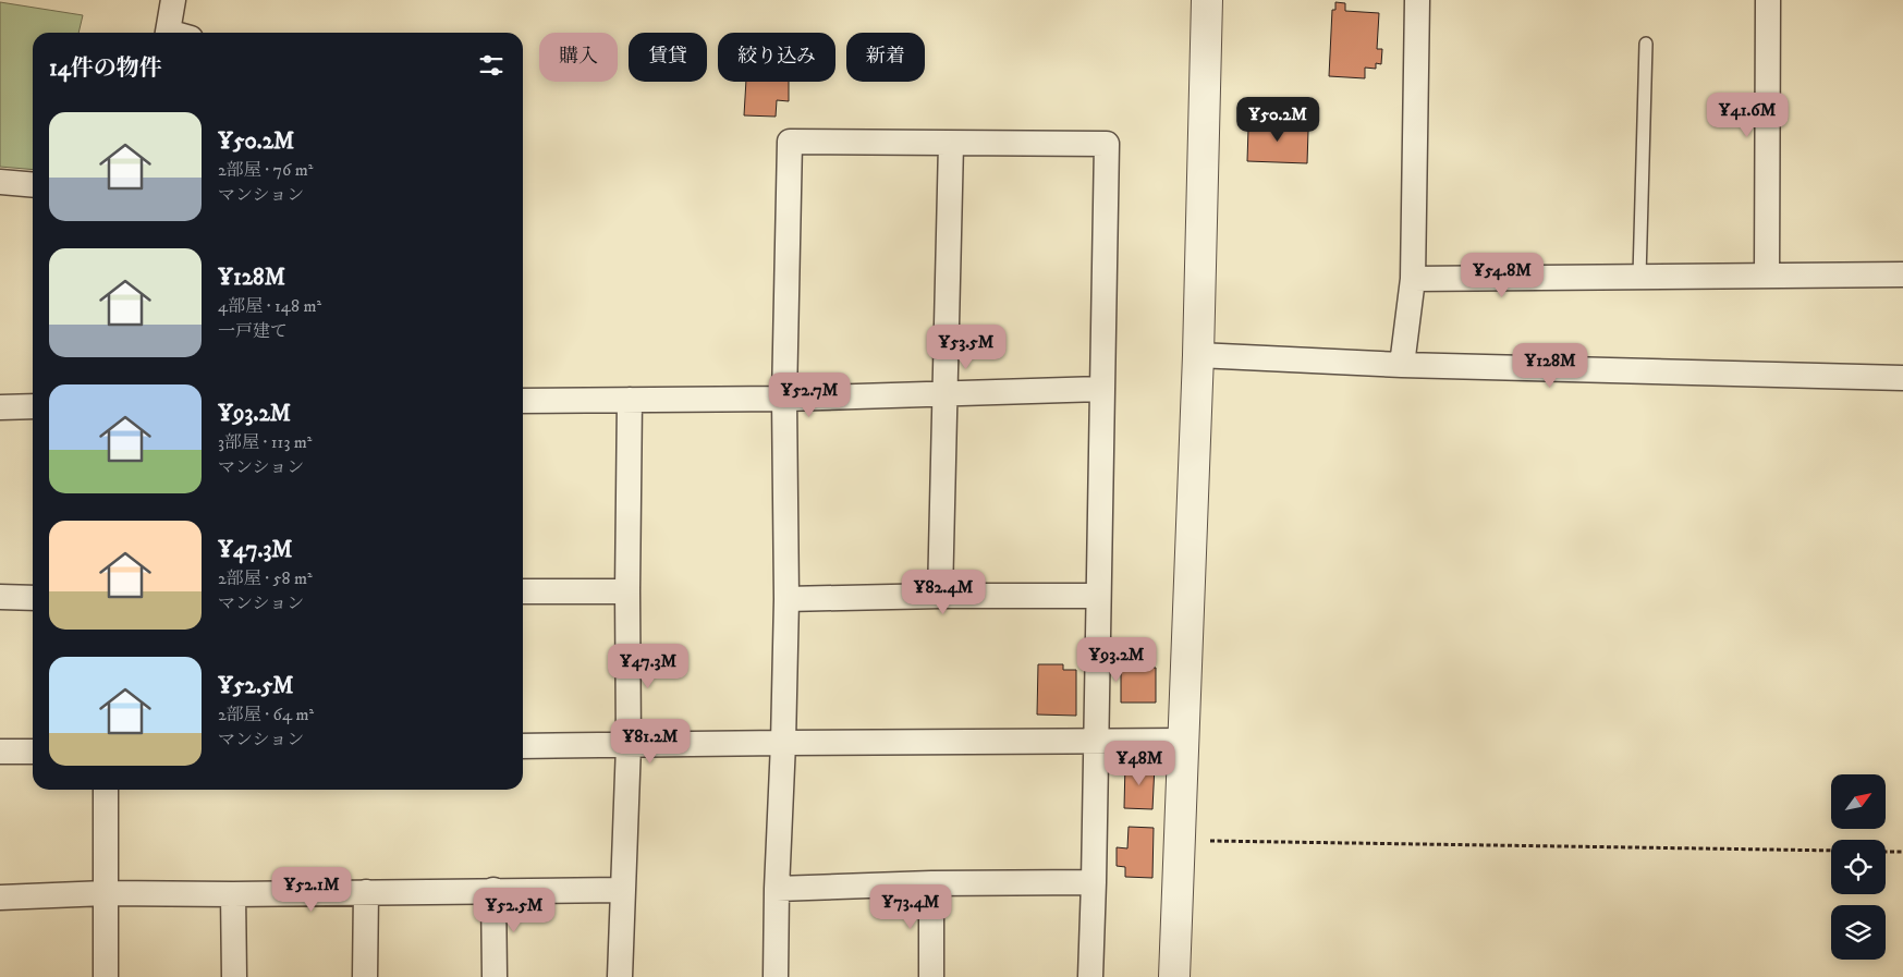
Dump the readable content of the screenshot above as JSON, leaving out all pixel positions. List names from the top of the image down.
{
  "north": "top right",
  "page": {
    "chip": [
      "購入",
      "賃貸",
      "絞り込み",
      "新着"
    ],
    "heading": "14件の物件",
    "price": [
      "¥41.6M",
      "¥50.2M",
      "¥54.8M",
      "¥53.5M",
      "¥128M",
      "¥52.7M",
      "¥82.4M",
      "¥93.2M",
      "¥47.3M",
      "¥81.2M",
      "¥48M",
      "¥52.1M",
      "¥73.4M",
      "¥52.5M"
    ],
    "list": [
      {
        "name": "¥50.2M",
        "note": "2部屋 · 76 m² · マンション"
      },
      {
        "name": "¥128M",
        "note": "4部屋 · 148 m² · 一戸建て"
      },
      {
        "name": "¥93.2M",
        "note": "3部屋 · 113 m² · マンション"
      },
      {
        "name": "¥47.3M",
        "note": "2部屋 · 58 m² · マンション"
      },
      {
        "name": "¥52.5M",
        "note": "2部屋 · 64 m² · マンション"
      }
    ]
  }
}
